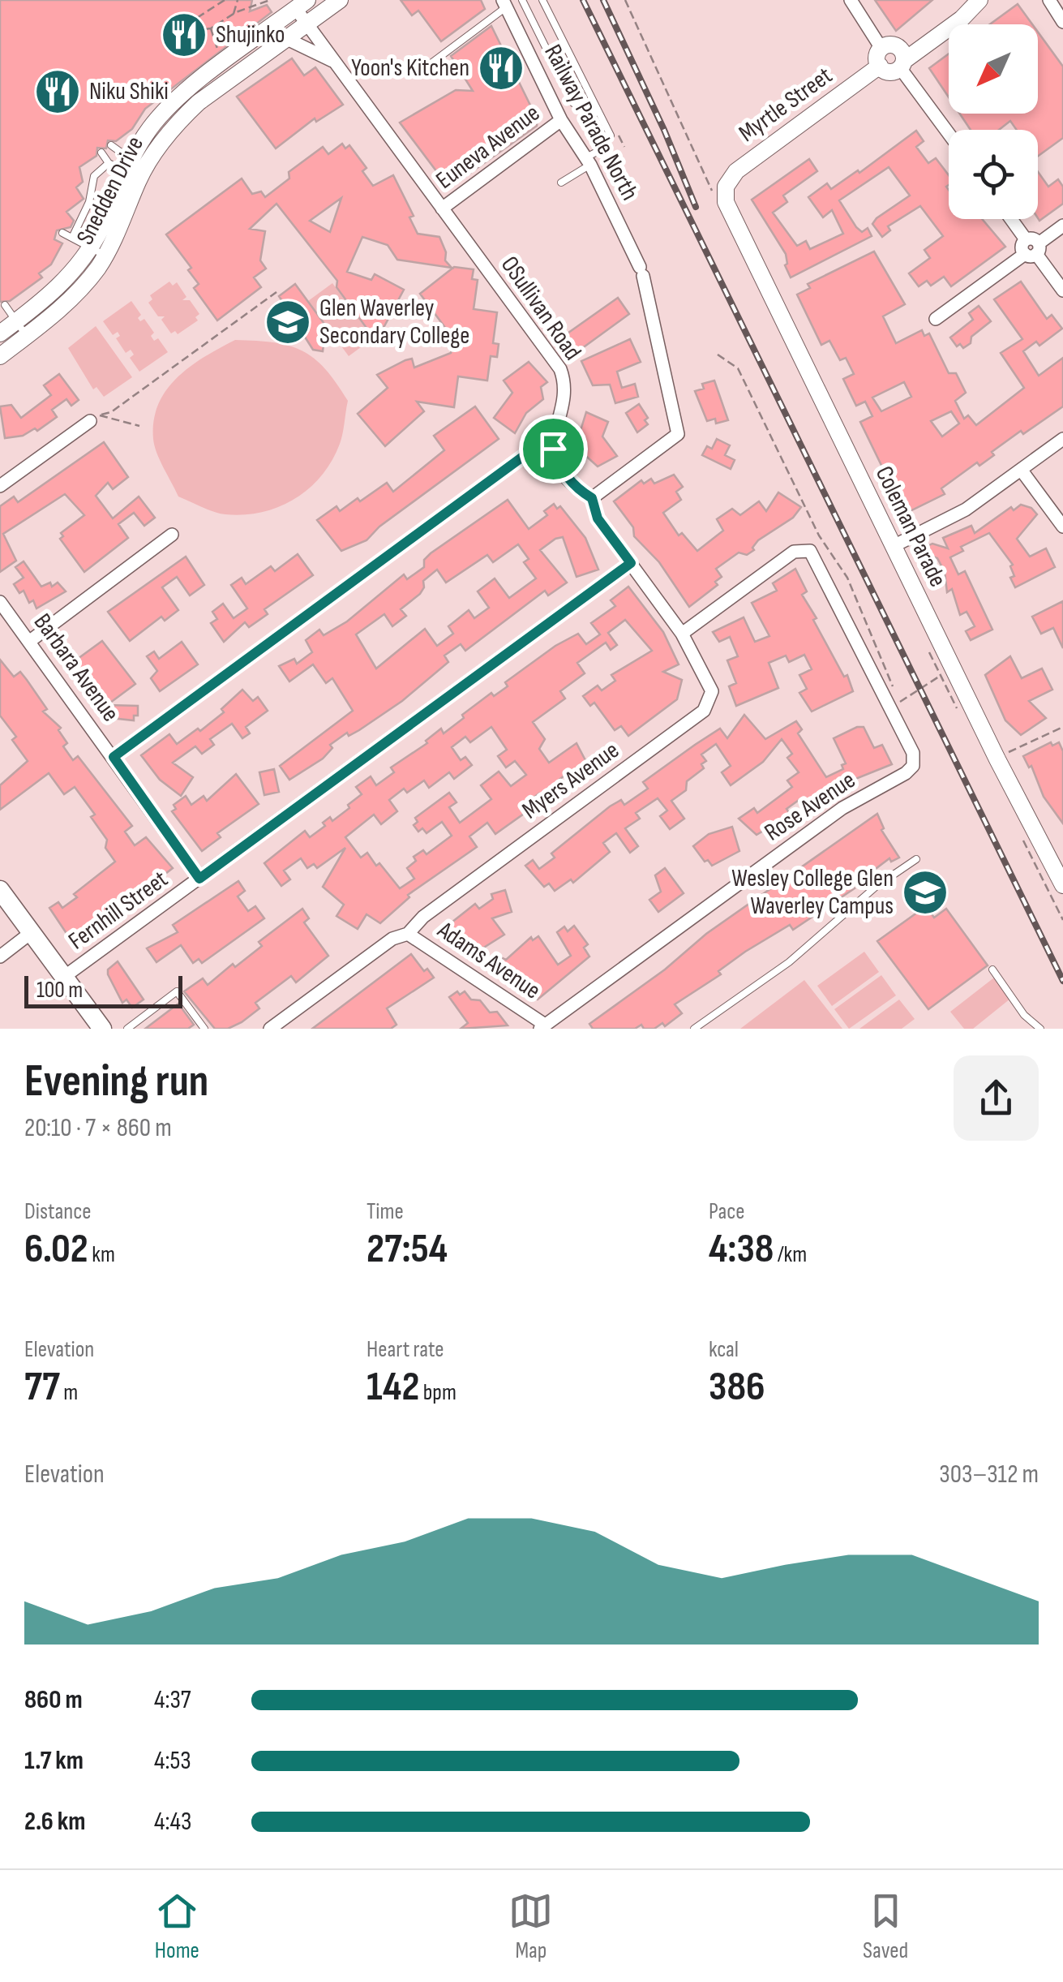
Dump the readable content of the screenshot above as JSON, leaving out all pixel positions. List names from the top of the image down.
{
  "streets": {
    "street": [
      "Myrtle Street",
      "Railway Parade North",
      "Euneva Avenue",
      "Snedden Drive",
      "OSullivan Road",
      "Coleman Parade",
      "Barbara Avenue",
      "Myers Avenue",
      "Rose Avenue",
      "Fernhill Street",
      "Adams Avenue"
    ]
  },
  "crossings": [
    ["Myrtle Street", "Coleman Parade"],
    ["Railway Parade North", "Euneva Avenue"],
    ["Euneva Avenue", "OSullivan Road"],
    ["Snedden Drive", "OSullivan Road"],
    ["Barbara Avenue", "Fernhill Street"],
    ["Myers Avenue", "Rose Avenue"],
    ["Myers Avenue", "Adams Avenue"],
    ["Rose Avenue", "Adams Avenue"]
  ],
  "places": {
    "restaurant": ["Shujinko", "Yoon's Kitchen", "Niku Shiki"],
    "school or university": ["Glen Waverley Secondary College", "Wesley College Glen Waverley Campus"]
  },
  "scale_bar": "100 m",
  "north": "bottom left",
  "page": {
    "scale": "100 m",
    "heading": ["Evening run", "20:10 · 7 × 860 m"],
    "stats": [
      ["Distance", "6.02 km"],
      ["Time", "27:54"],
      ["Pace", "4:38 /km"],
      ["Elevation", "77 m"],
      ["Heart rate", "142 bpm"],
      ["kcal", "386"]
    ],
    "chart": ["Elevation", "303–312 m"],
    "list": [
      {
        "name": "860 m",
        "note": "4:37"
      },
      {
        "name": "1.7 km",
        "note": "4:53"
      },
      {
        "name": "2.6 km",
        "note": "4:43"
      }
    ],
    "tabs": ["Home", "Map", "Saved"]
  }
}
